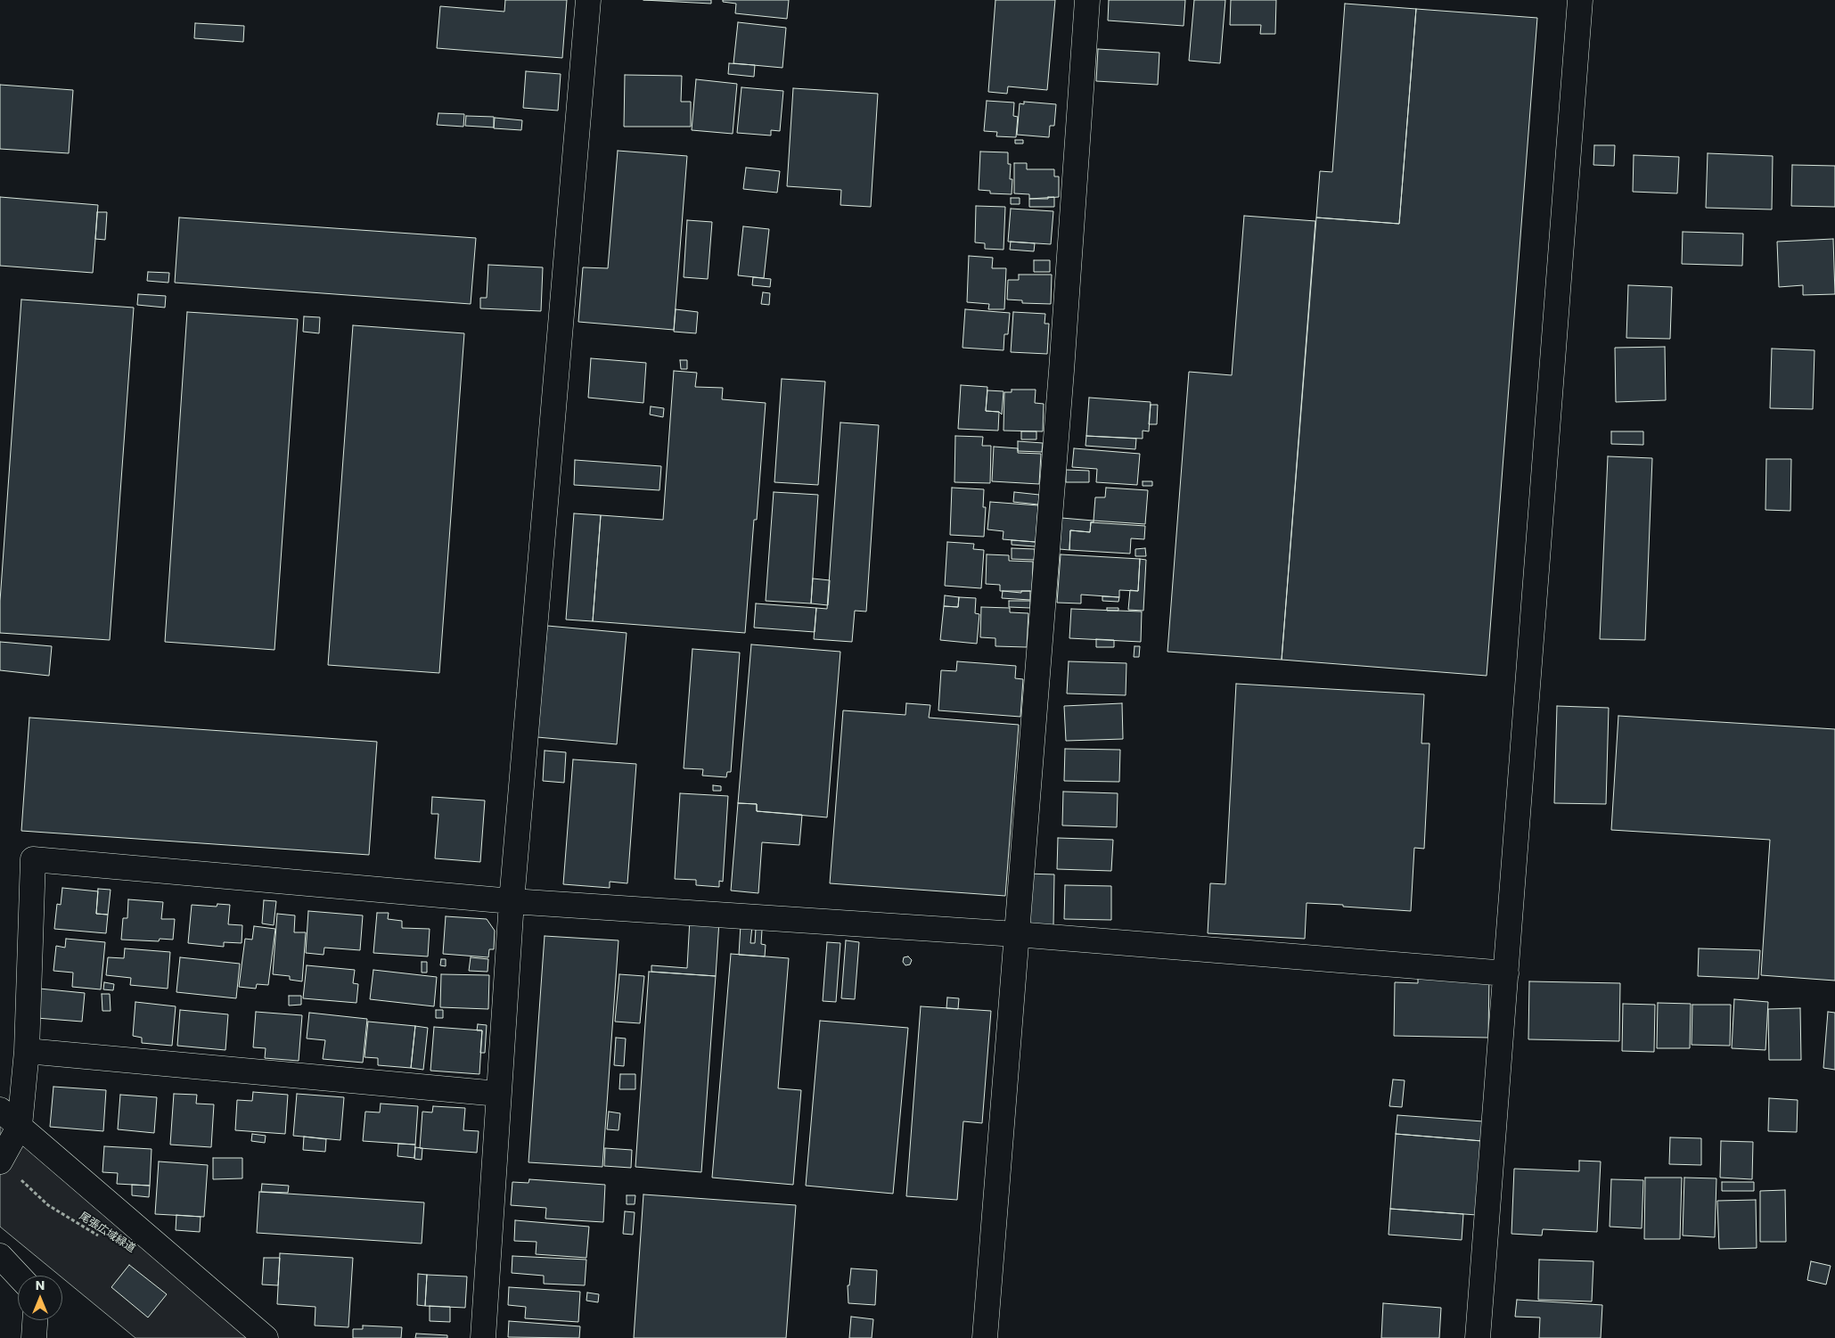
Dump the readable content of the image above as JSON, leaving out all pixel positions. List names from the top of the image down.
{
  "streets": {
    "path": ["尾張広域緑道"]
  },
  "north": "top"
}
